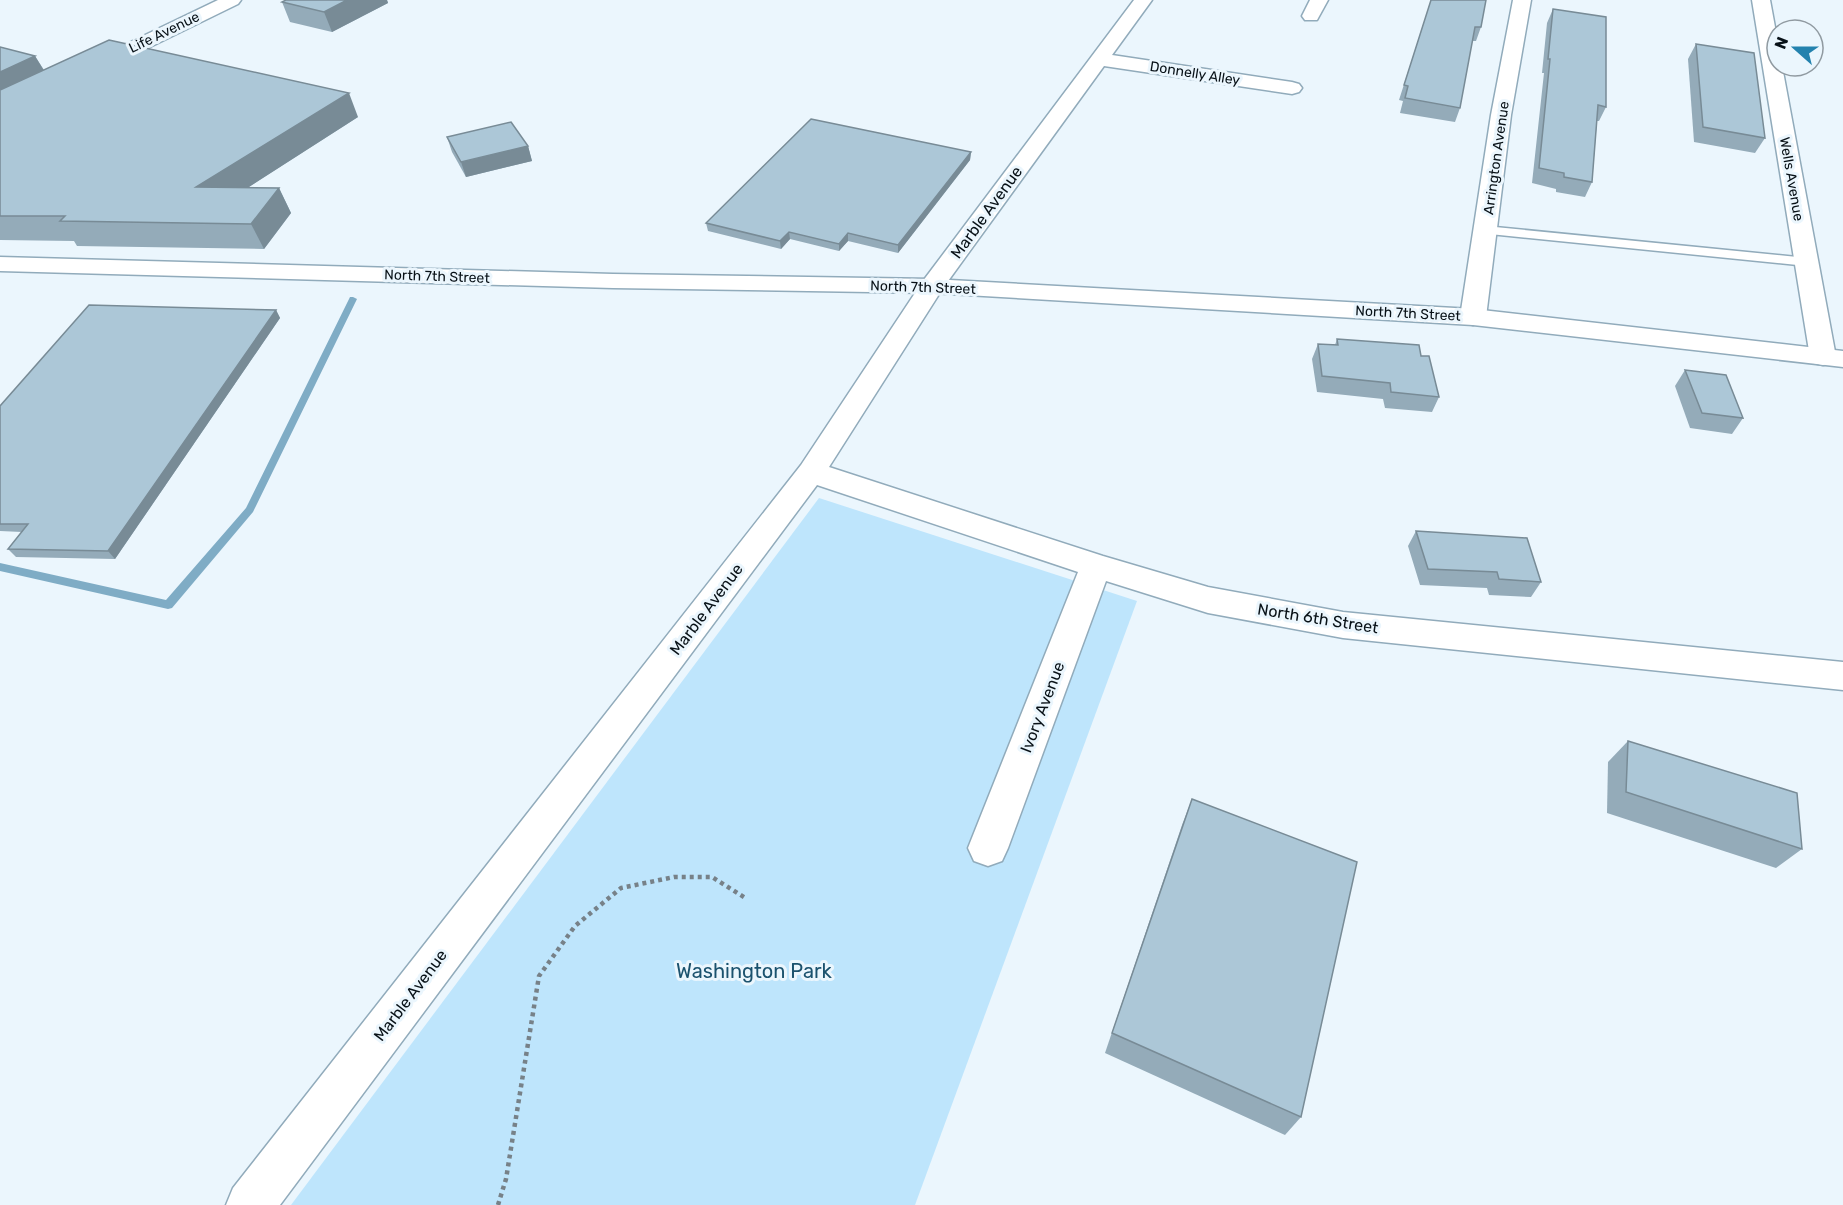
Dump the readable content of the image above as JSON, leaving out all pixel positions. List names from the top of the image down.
{
  "streets": {
    "street": [
      "Life Avenue",
      "Donnelly Alley",
      "Arrington Avenue",
      "Wells Avenue",
      "Marble Avenue",
      "North 7th Street",
      "North 6th Street",
      "Ivory Avenue"
    ]
  },
  "crossings": [
    ["Donnelly Alley", "Marble Avenue"],
    ["Arrington Avenue", "North 7th Street"],
    ["Wells Avenue", "North 7th Street"],
    ["Marble Avenue", "North 7th Street"],
    ["Marble Avenue", "North 6th Street"],
    ["North 6th Street", "Ivory Avenue"]
  ],
  "parks": ["Washington Park"],
  "north": "left"
}
